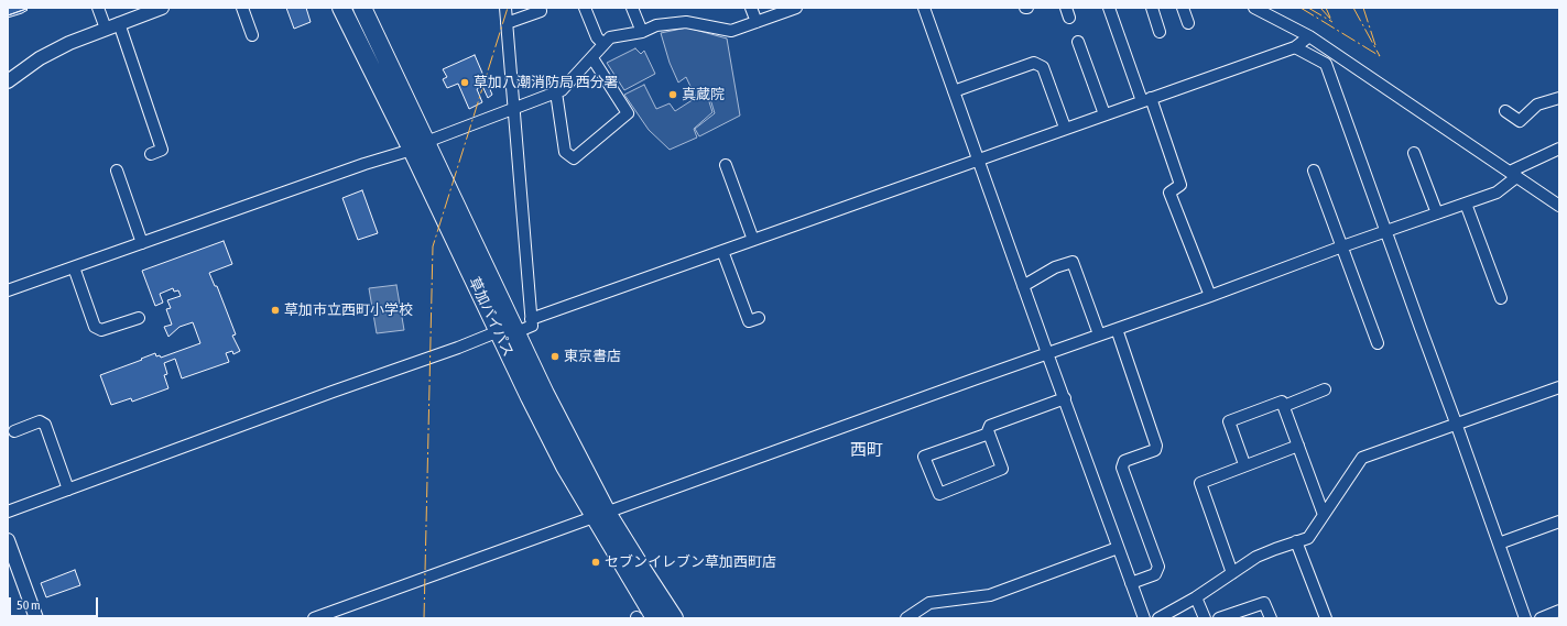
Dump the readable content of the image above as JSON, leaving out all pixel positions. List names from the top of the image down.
{
  "streets": {
    "highway": ["草加バイパス"]
  },
  "districts": ["西町"],
  "places": [
    "草加八潮消防局 西分署",
    "真蔵院",
    "草加市立西町小学校",
    "東京書店",
    "セブンイレブン草加西町店"
  ],
  "scale_bar": "50 m"
}
